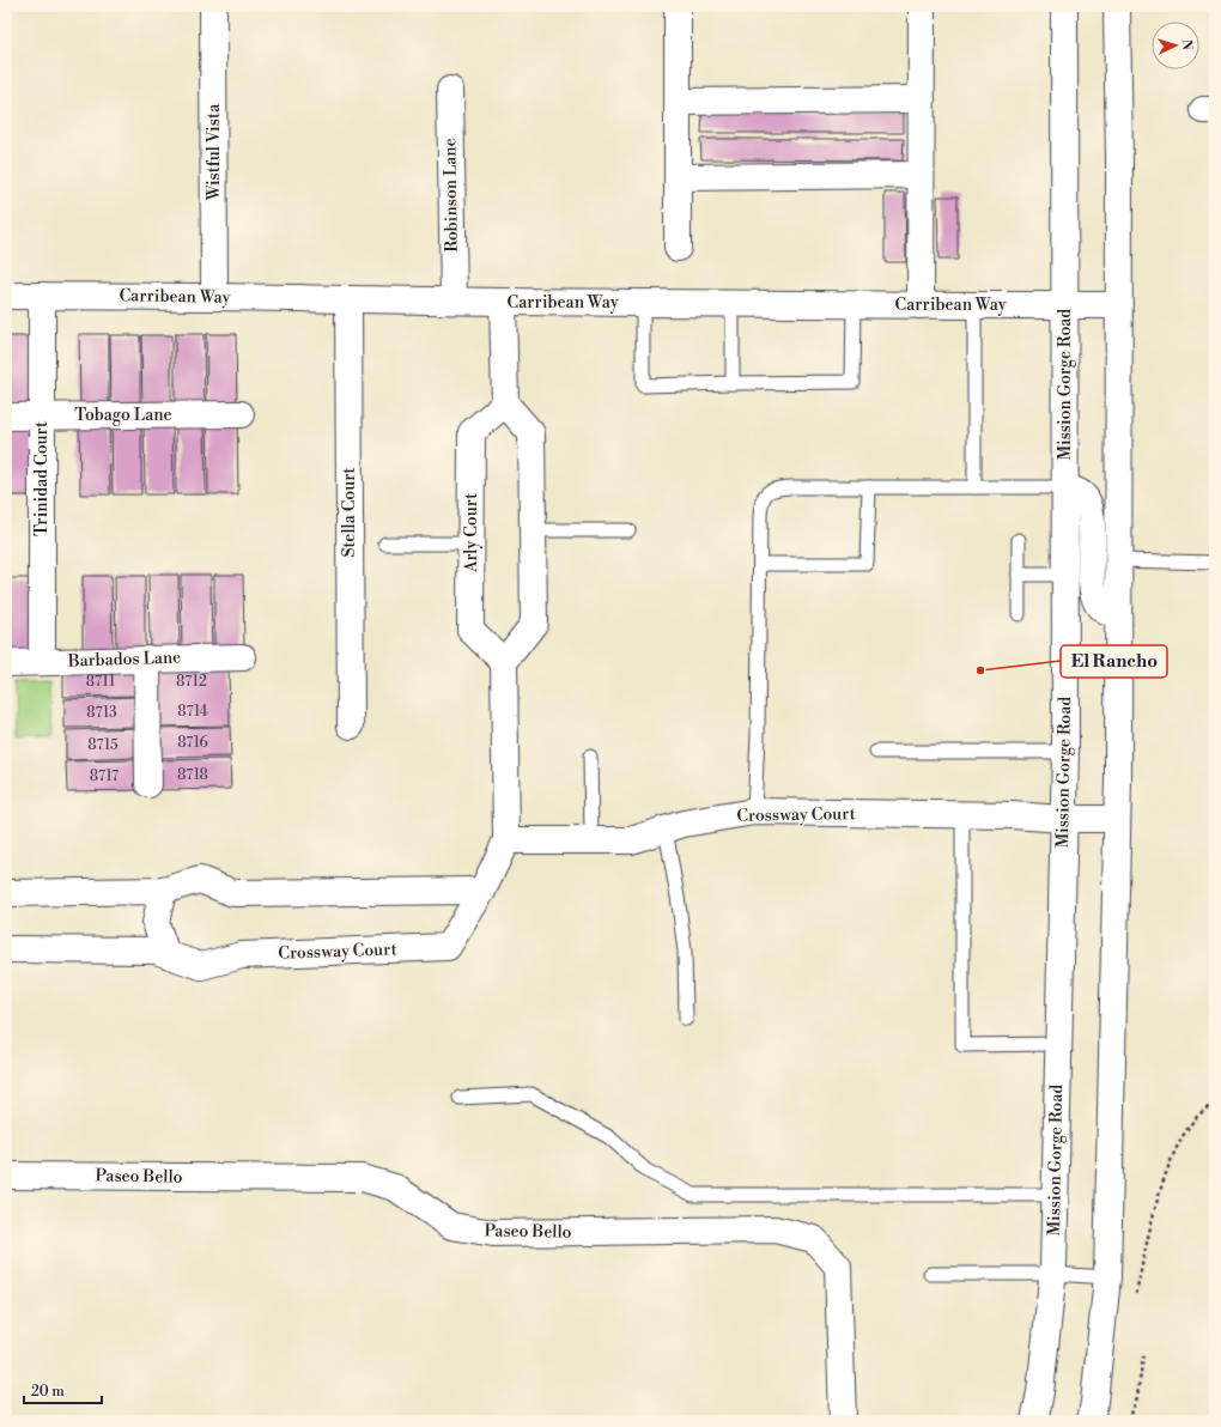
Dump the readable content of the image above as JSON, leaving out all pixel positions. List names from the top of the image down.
{
  "streets": {
    "street": [
      "Wistful Vista",
      "Robinson Lane",
      "Carribean Way",
      "Mission Gorge Road",
      "Tobago Lane",
      "Trinidad Court",
      "Stella Court",
      "Arly Court",
      "Barbados Lane",
      "Crossway Court",
      "Paseo Bello"
    ]
  },
  "crossings": [
    ["Wistful Vista", "Carribean Way"],
    ["Robinson Lane", "Carribean Way"],
    ["Carribean Way", "Mission Gorge Road"],
    ["Carribean Way", "Trinidad Court"],
    ["Carribean Way", "Stella Court"],
    ["Mission Gorge Road", "Crossway Court"],
    ["Tobago Lane", "Trinidad Court"],
    ["Trinidad Court", "Barbados Lane"]
  ],
  "places": ["El Rancho"],
  "house_numbers": [
    "8711",
    "8712",
    "8714",
    "8713",
    "8716",
    "8715",
    "8718",
    "8717"
  ],
  "scale_bar": "20 m",
  "north": "right"
}
